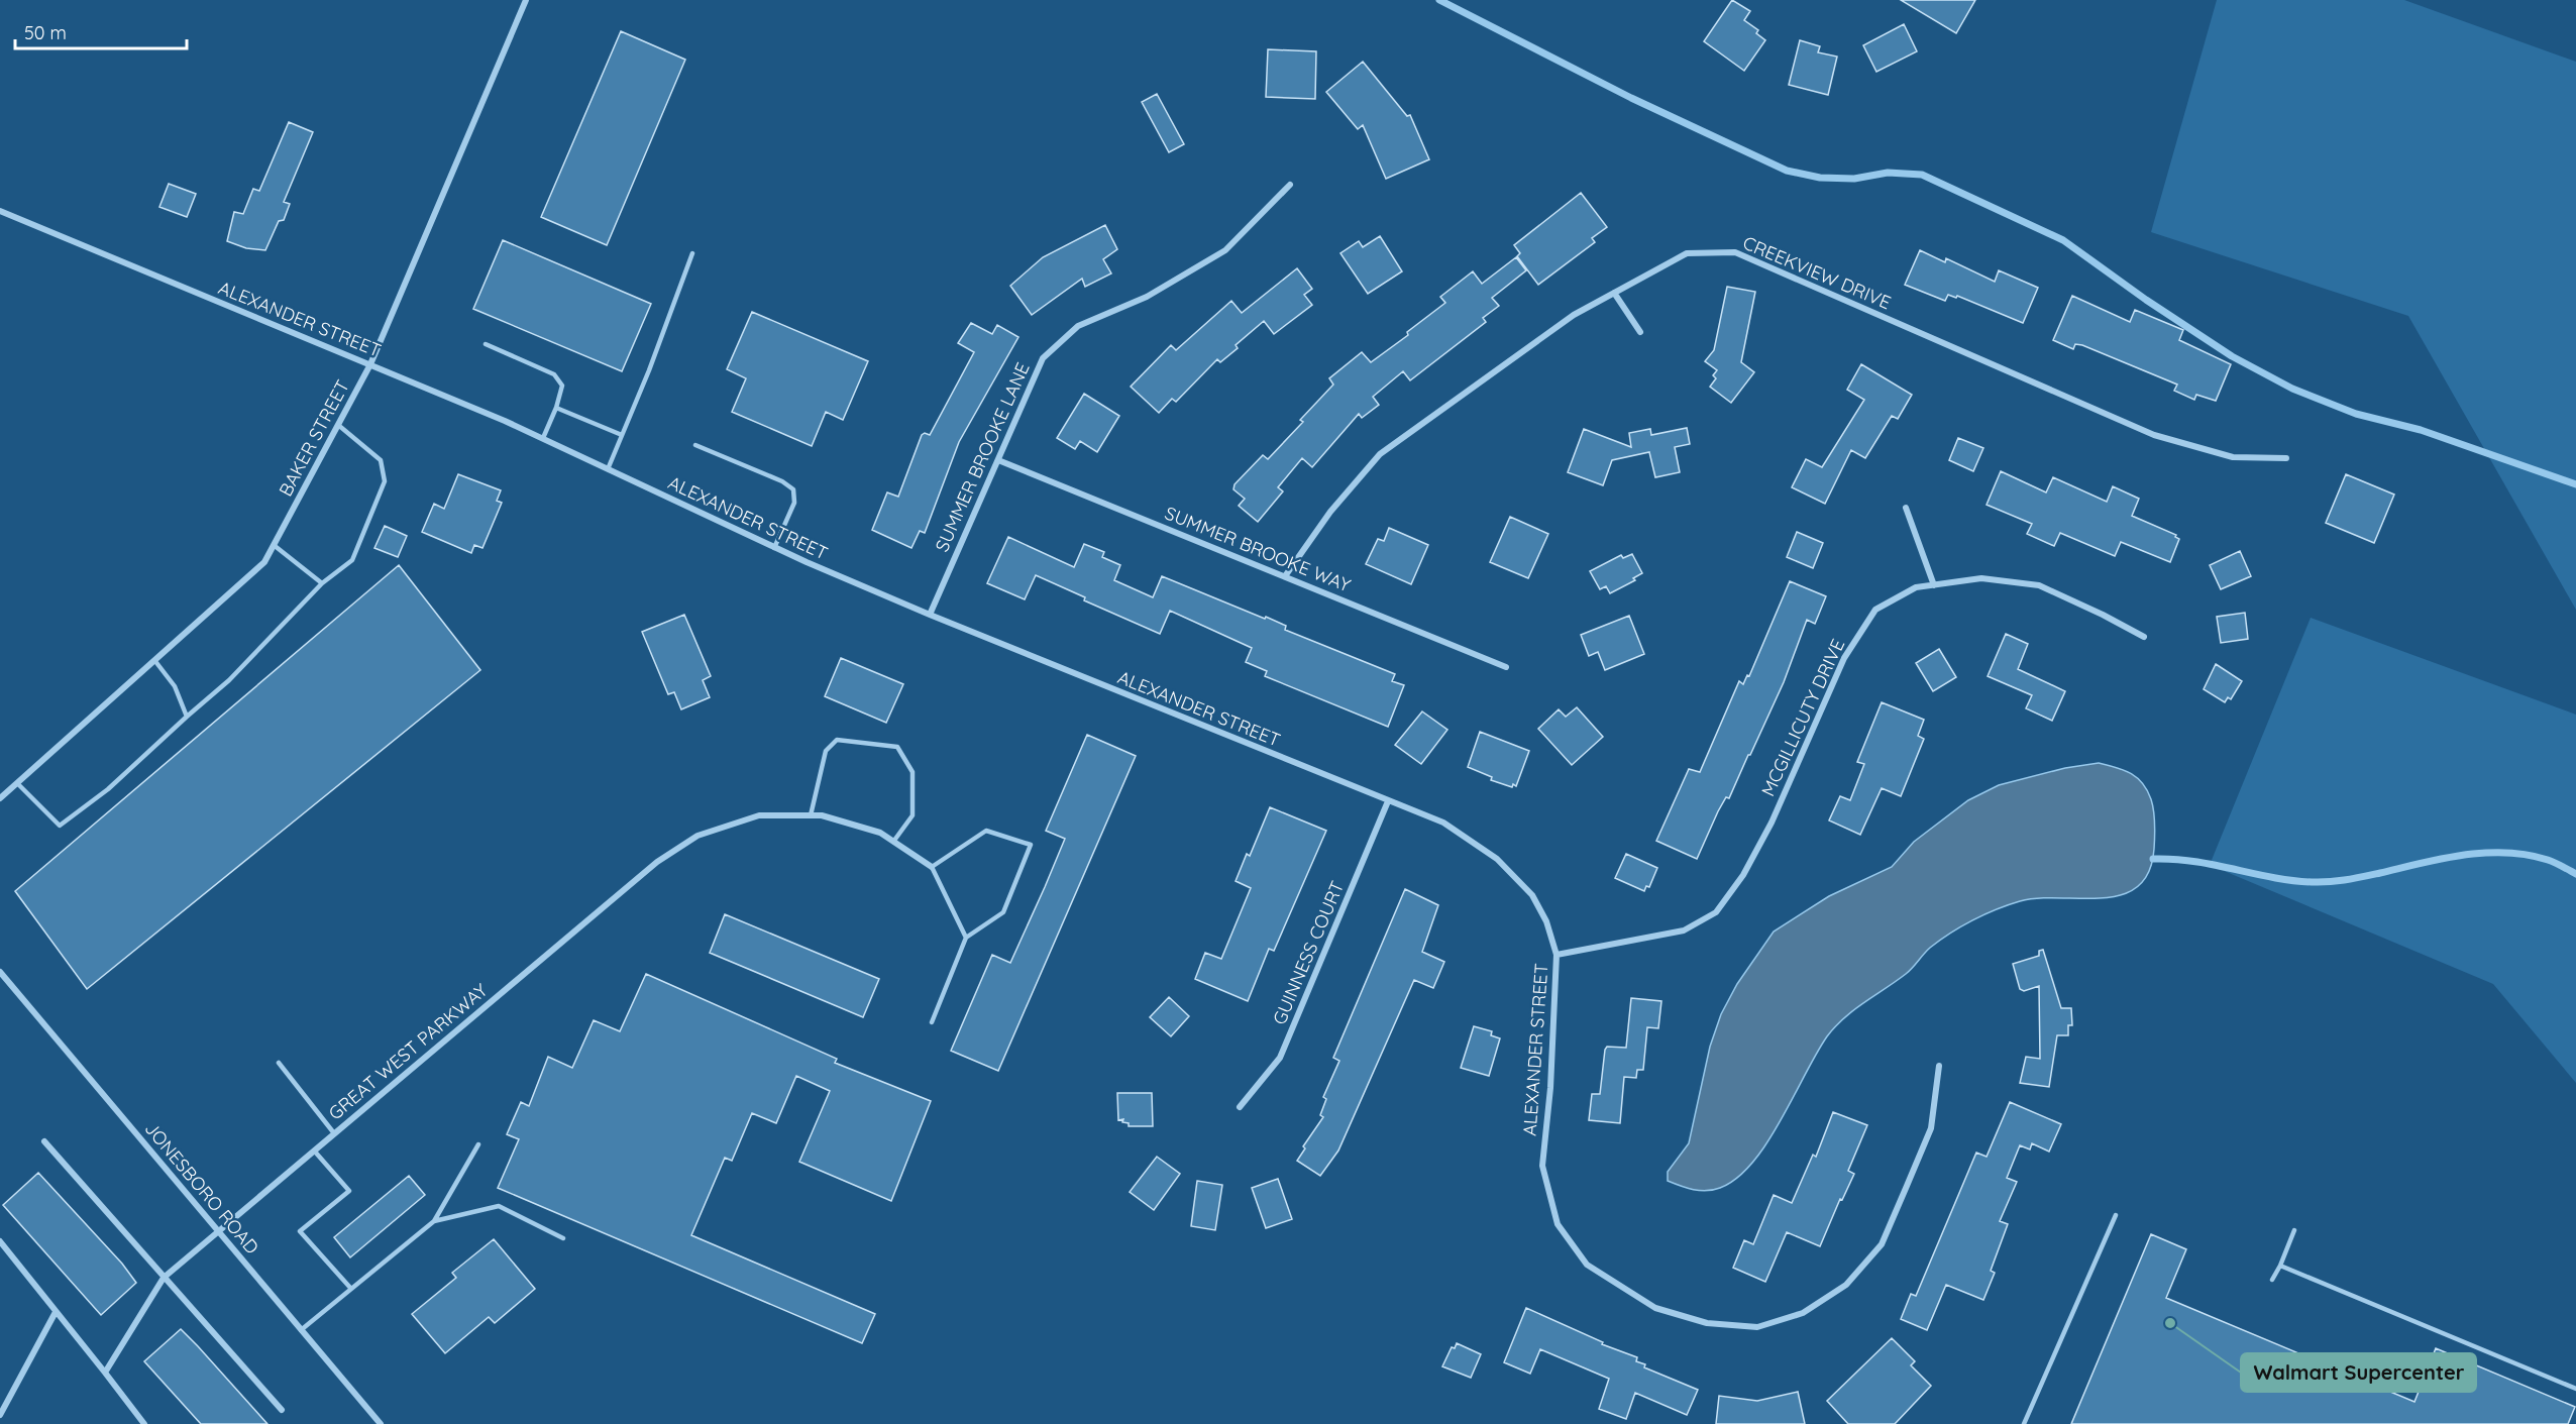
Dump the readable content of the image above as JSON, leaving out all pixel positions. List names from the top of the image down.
{
  "streets": {
    "street": [
      "CREEKVIEW DRIVE",
      "ALEXANDER STREET",
      "BAKER STREET",
      "SUMMER BROOKE LANE",
      "SUMMER BROOKE WAY",
      "MCGILLICUTY DRIVE",
      "GUINNESS COURT",
      "GREAT WEST PARKWAY",
      "JONESBORO ROAD"
    ]
  },
  "crossings": [
    ["CREEKVIEW DRIVE", "SUMMER BROOKE WAY"],
    ["ALEXANDER STREET", "BAKER STREET"],
    ["ALEXANDER STREET", "SUMMER BROOKE LANE"],
    ["ALEXANDER STREET", "MCGILLICUTY DRIVE"],
    ["ALEXANDER STREET", "GUINNESS COURT"],
    ["SUMMER BROOKE LANE", "SUMMER BROOKE WAY"],
    ["GREAT WEST PARKWAY", "JONESBORO ROAD"]
  ],
  "places": ["Walmart Supercenter"],
  "scale_bar": "50 m"
}
